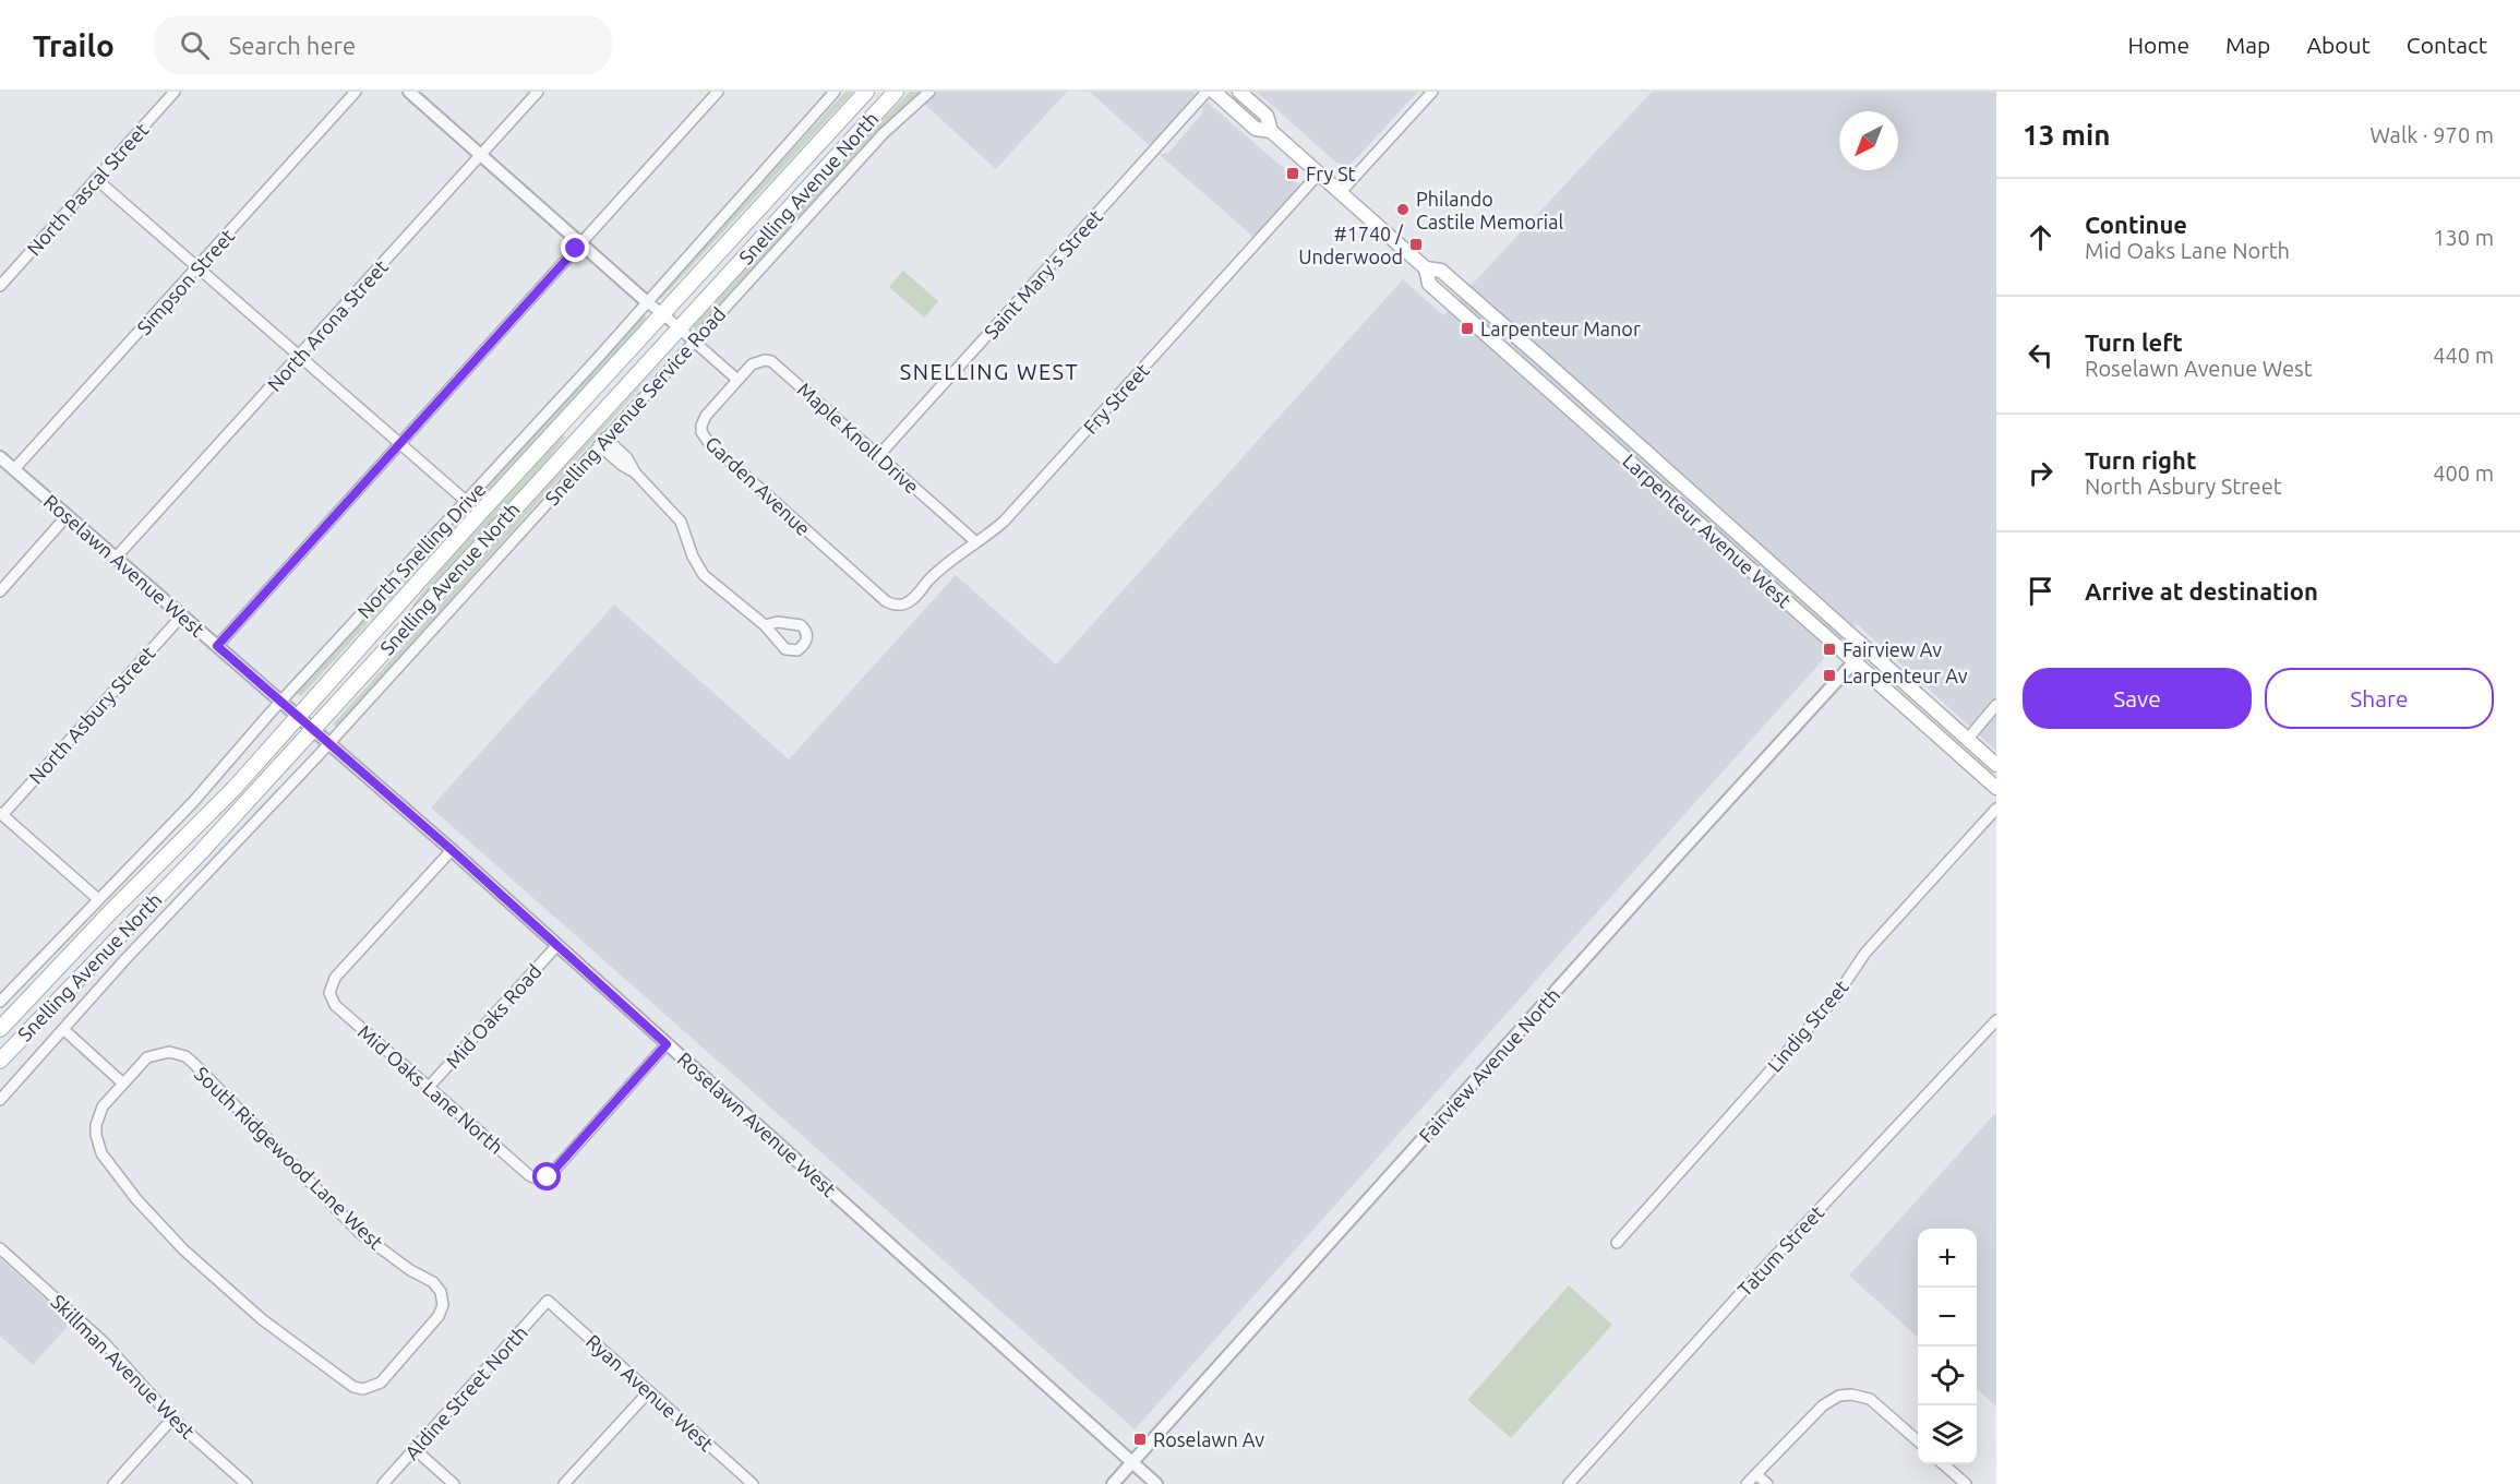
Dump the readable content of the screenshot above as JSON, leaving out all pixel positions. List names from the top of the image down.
{
  "streets": {
    "main road": ["Snelling Avenue North", "Larpenteur Avenue West"],
    "street": [
      "North Pascal Street",
      "Saint Mary's Street",
      "Simpson Street",
      "North Arona Street",
      "Fry Street",
      "Snelling Avenue Service Road",
      "Maple Knoll Drive",
      "Garden Avenue",
      "North Snelling Drive",
      "Roselawn Avenue West",
      "North Asbury Street",
      "Mid Oaks Road",
      "Lindig Street",
      "Fairview Avenue North",
      "Mid Oaks Lane North",
      "South Ridgewood Lane West",
      "Tatum Street",
      "Skillman Avenue West",
      "Aldine Street North",
      "Ryan Avenue West"
    ]
  },
  "crossings": [
    ["Snelling Avenue North", "Roselawn Avenue West"],
    ["Saint Mary's Street", "Maple Knoll Drive"],
    ["Simpson Street", "Roselawn Avenue West"],
    ["North Arona Street", "Roselawn Avenue West"],
    ["Fry Street", "Maple Knoll Drive"],
    ["Fry Street", "Garden Avenue"],
    ["Fry Street", "Larpenteur Avenue West"],
    ["Snelling Avenue Service Road", "Roselawn Avenue West"],
    ["Maple Knoll Drive", "Garden Avenue"],
    ["Larpenteur Avenue West", "Fairview Avenue North"],
    ["North Snelling Drive", "Roselawn Avenue West"],
    ["Roselawn Avenue West", "North Asbury Street"],
    ["Roselawn Avenue West", "Mid Oaks Road"],
    ["Roselawn Avenue West", "Fairview Avenue North"],
    ["Roselawn Avenue West", "Mid Oaks Lane North"],
    ["Mid Oaks Road", "Mid Oaks Lane North"],
    ["Aldine Street North", "Ryan Avenue West"]
  ],
  "districts": ["SNELLING WEST"],
  "places": {
    "transit": [
      "Fry St",
      "#1740 / Underwood",
      "Larpenteur Manor",
      "Fairview Av",
      "Larpenteur Av",
      "Roselawn Av"
    ],
    "other": ["Philando Castile Memorial"]
  },
  "north": "bottom left",
  "page": {
    "header": "Trailo",
    "search": "Search here",
    "nav": [
      "Home",
      "Map",
      "About",
      "Contact"
    ],
    "heading": ["13 min", "Walk · 970 m"],
    "list": [
      ["Continue", "Mid Oaks Lane North", "130 m"],
      ["Turn left", "Roselawn Avenue West", "440 m"],
      ["Turn right", "North Asbury Street", "400 m"],
      "Arrive at destination"
    ],
    "buttons": ["Save", "Share"],
    "map_buttons": ["+", "−"]
  }
}
